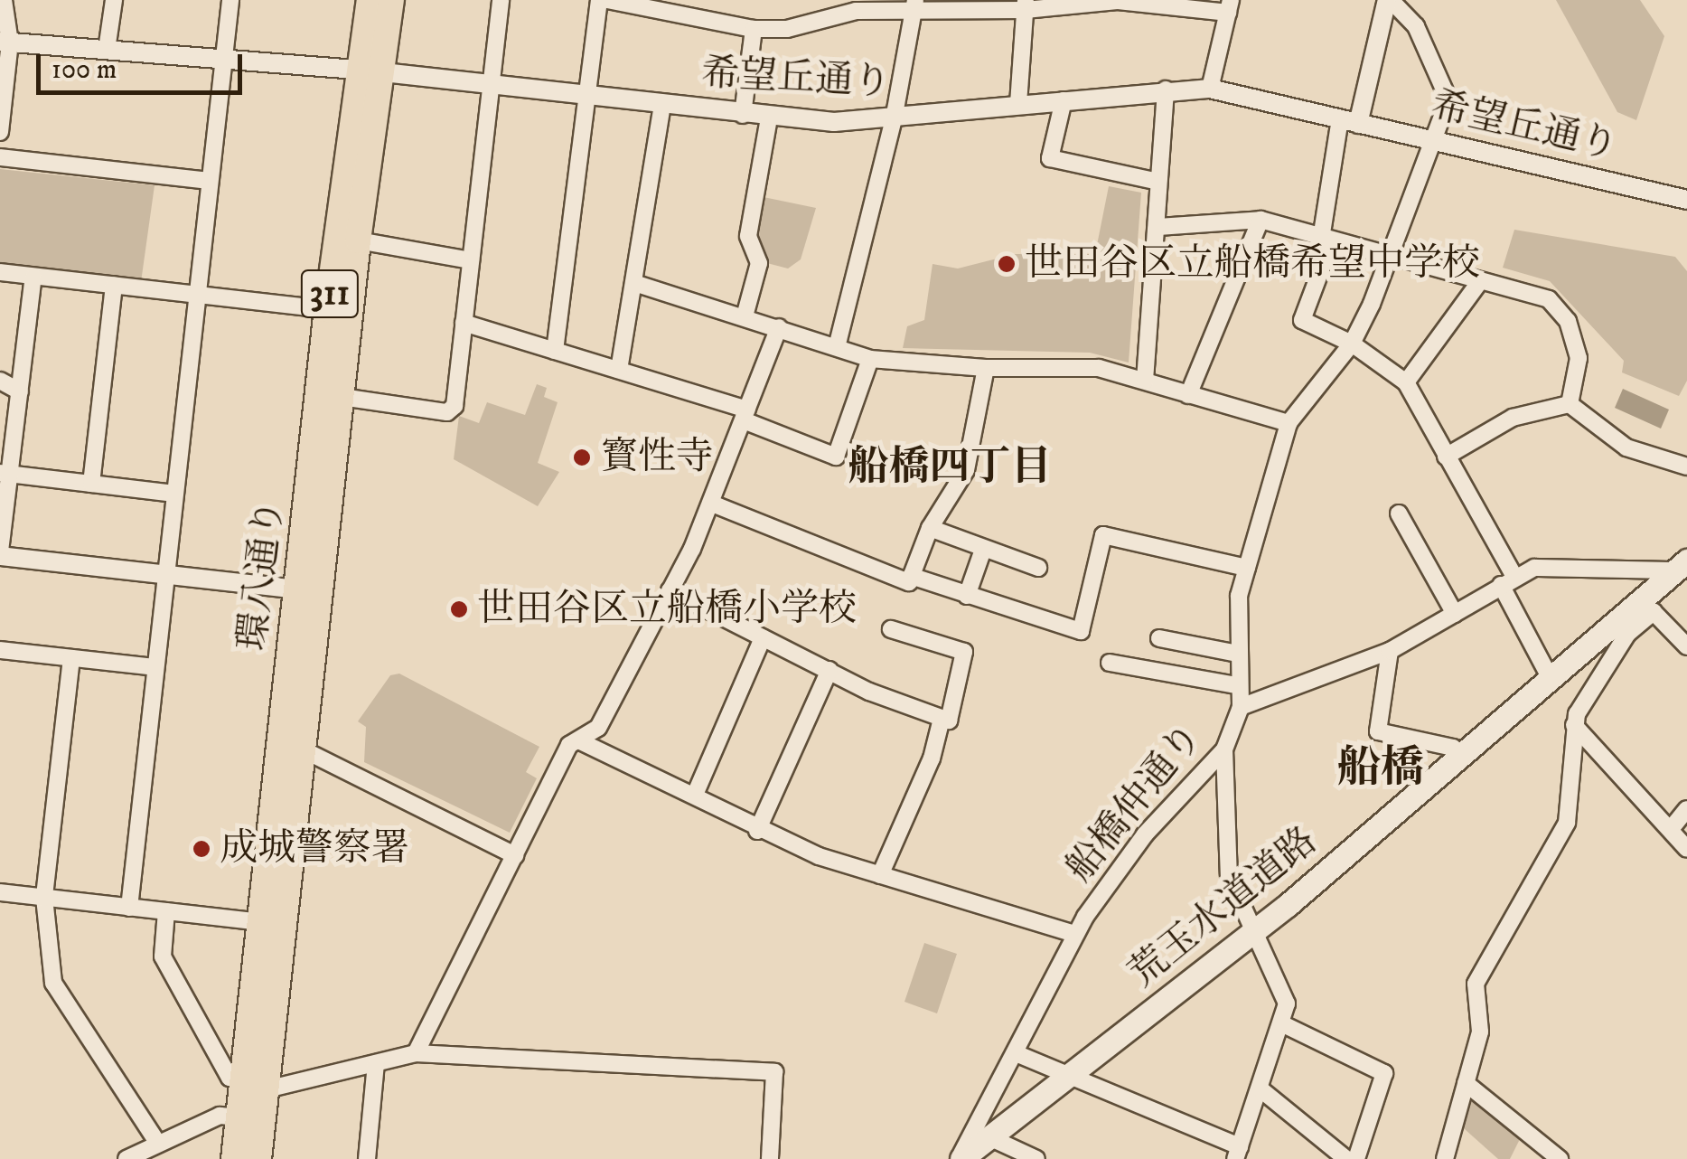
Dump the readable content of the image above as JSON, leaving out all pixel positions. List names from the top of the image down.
{
  "streets": {
    "main road": ["311", "環八通り", "荒玉水道道路"],
    "street": ["希望丘通り", "船橋仲通り"]
  },
  "crossings": [
    ["希望丘通り", "環八通り"],
    ["船橋仲通り", "荒玉水道道路"]
  ],
  "districts": ["船橋四丁目", "船橋"],
  "places": [
    "世田谷区立船橋希望中学校",
    "寳性寺",
    "世田谷区立船橋小学校",
    "成城警察署"
  ],
  "scale_bar": "100 m"
}
